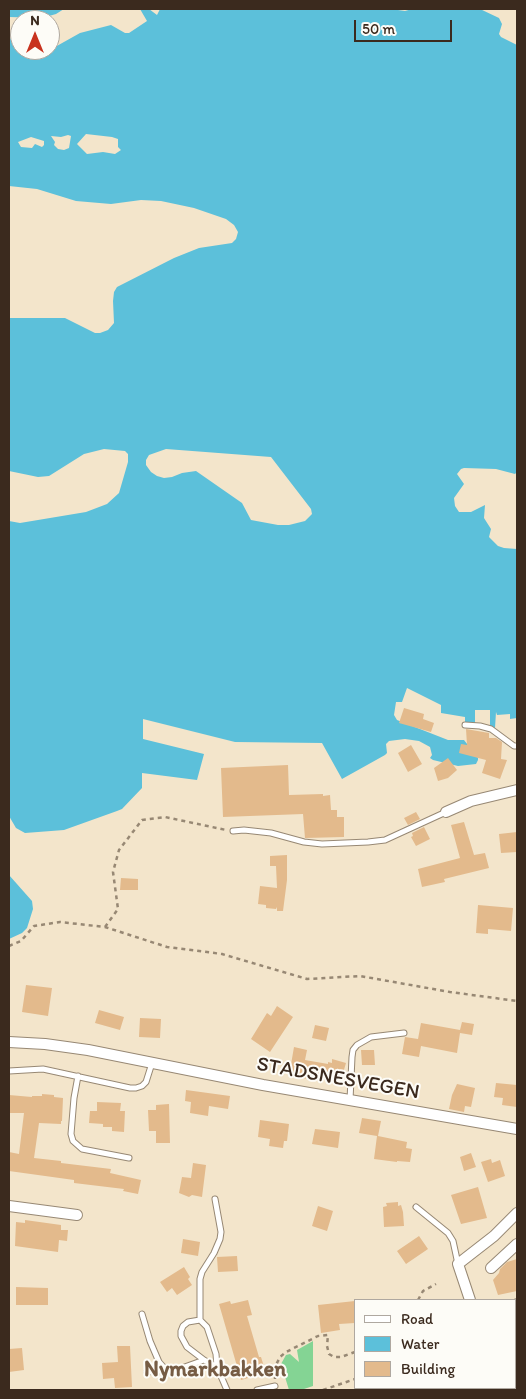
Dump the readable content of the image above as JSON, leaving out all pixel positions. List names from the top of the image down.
{
  "streets": {
    "street": ["STADSNESVEGEN"]
  },
  "districts": ["Nymarkbakken"],
  "legend": ["Road", "Water", "Building"],
  "scale_bar": "50 m",
  "north": "top"
}
